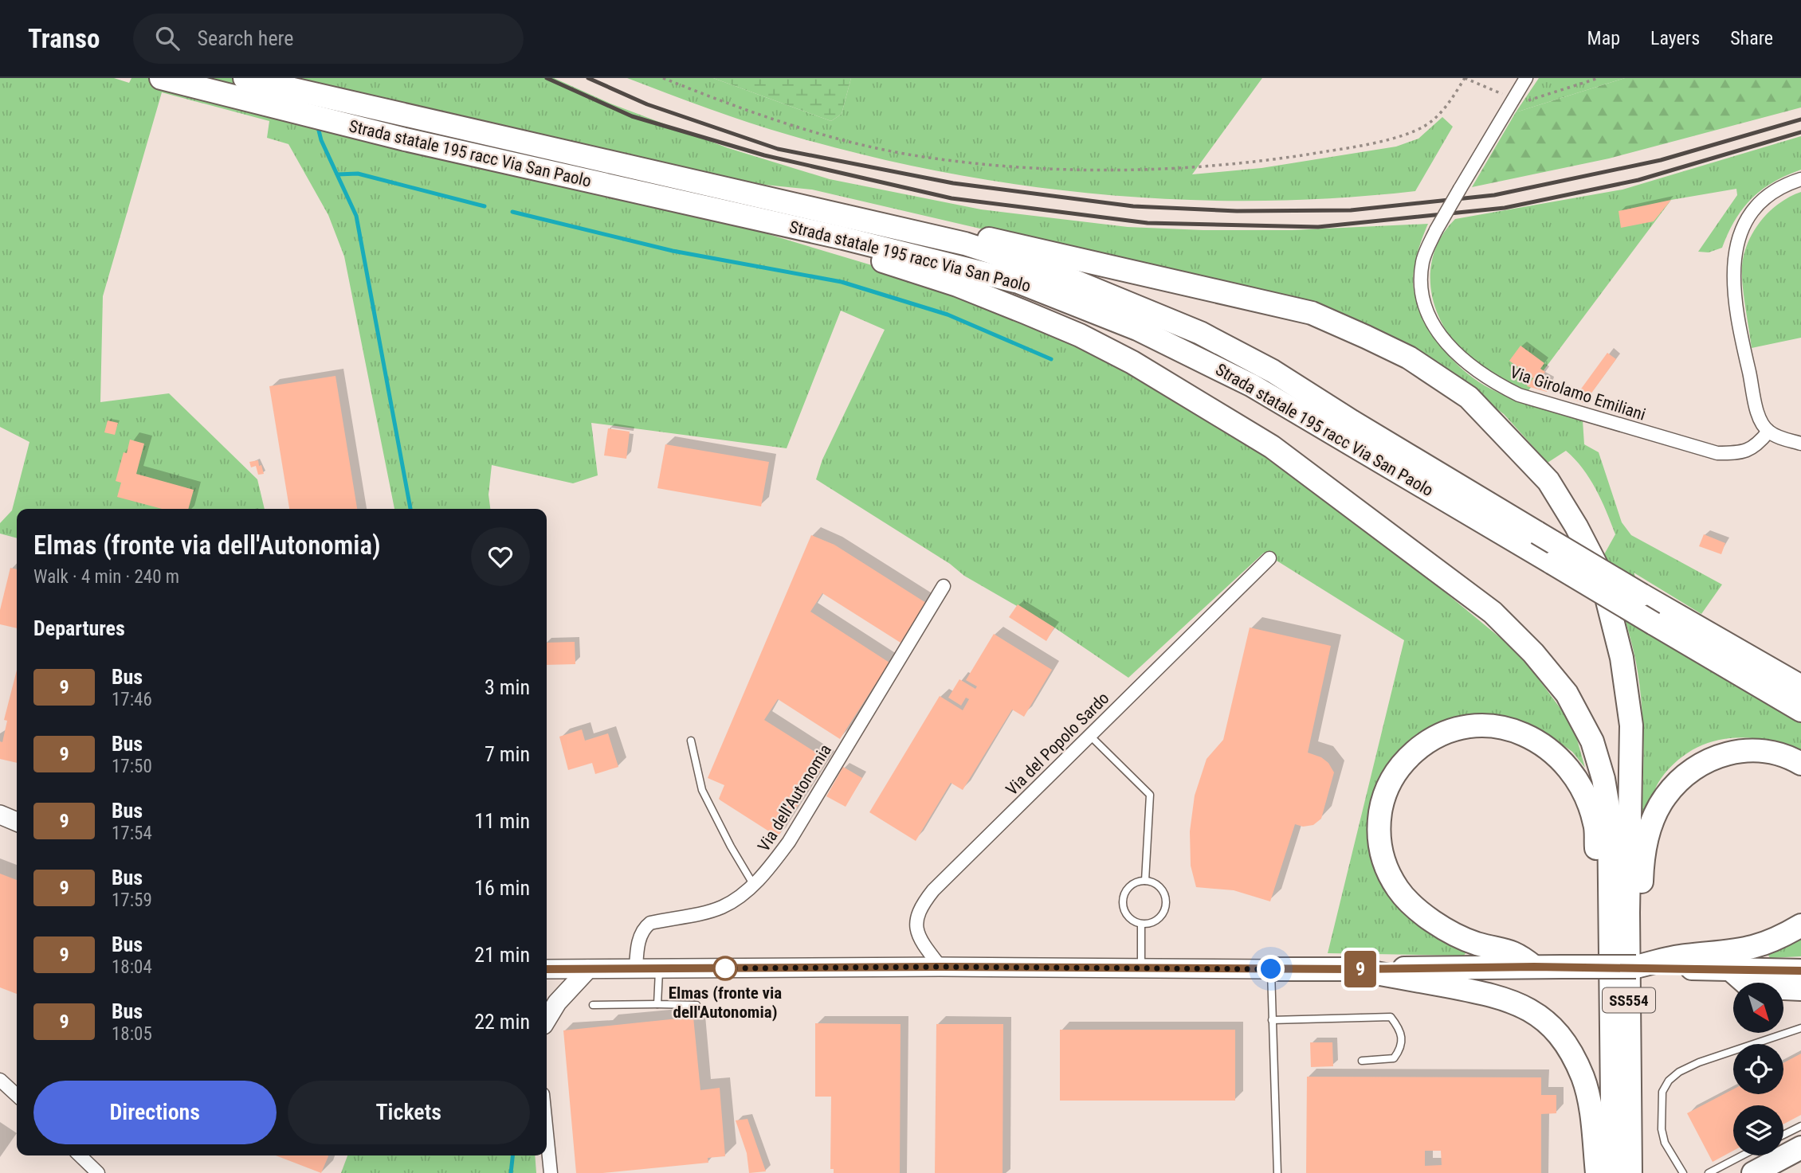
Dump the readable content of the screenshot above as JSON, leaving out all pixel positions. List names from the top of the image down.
{
  "streets": {
    "highway": ["Strada statale 195 racc Via San Paolo", "SS554"],
    "street": ["Via Girolamo Emiliani", "Via del Popolo Sardo", "Via dell'Autonomia"]
  },
  "places": ["Elmas (fronte via dell'Autonomia)"],
  "lines": ["bus line 9"],
  "north": "bottom right",
  "page": {
    "header": "Transo",
    "search": "Search here",
    "nav": ["Map", "Layers", "Share"],
    "on_map": "9",
    "heading": [
      ["Elmas (fronte via dell'Autonomia)", "Walk · 4 min · 240 m"],
      "Departures"
    ],
    "list": [
      {
        "mark": "9",
        "name": "Bus",
        "note": "17:46",
        "value": "3 min"
      },
      {
        "mark": "9",
        "name": "Bus",
        "note": "17:50",
        "value": "7 min"
      },
      {
        "mark": "9",
        "name": "Bus",
        "note": "17:54",
        "value": "11 min"
      },
      {
        "mark": "9",
        "name": "Bus",
        "note": "17:59",
        "value": "16 min"
      },
      {
        "mark": "9",
        "name": "Bus",
        "note": "18:04",
        "value": "21 min"
      },
      {
        "mark": "9",
        "name": "Bus",
        "note": "18:05",
        "value": "22 min"
      }
    ],
    "buttons": ["Directions", "Tickets"]
  }
}
